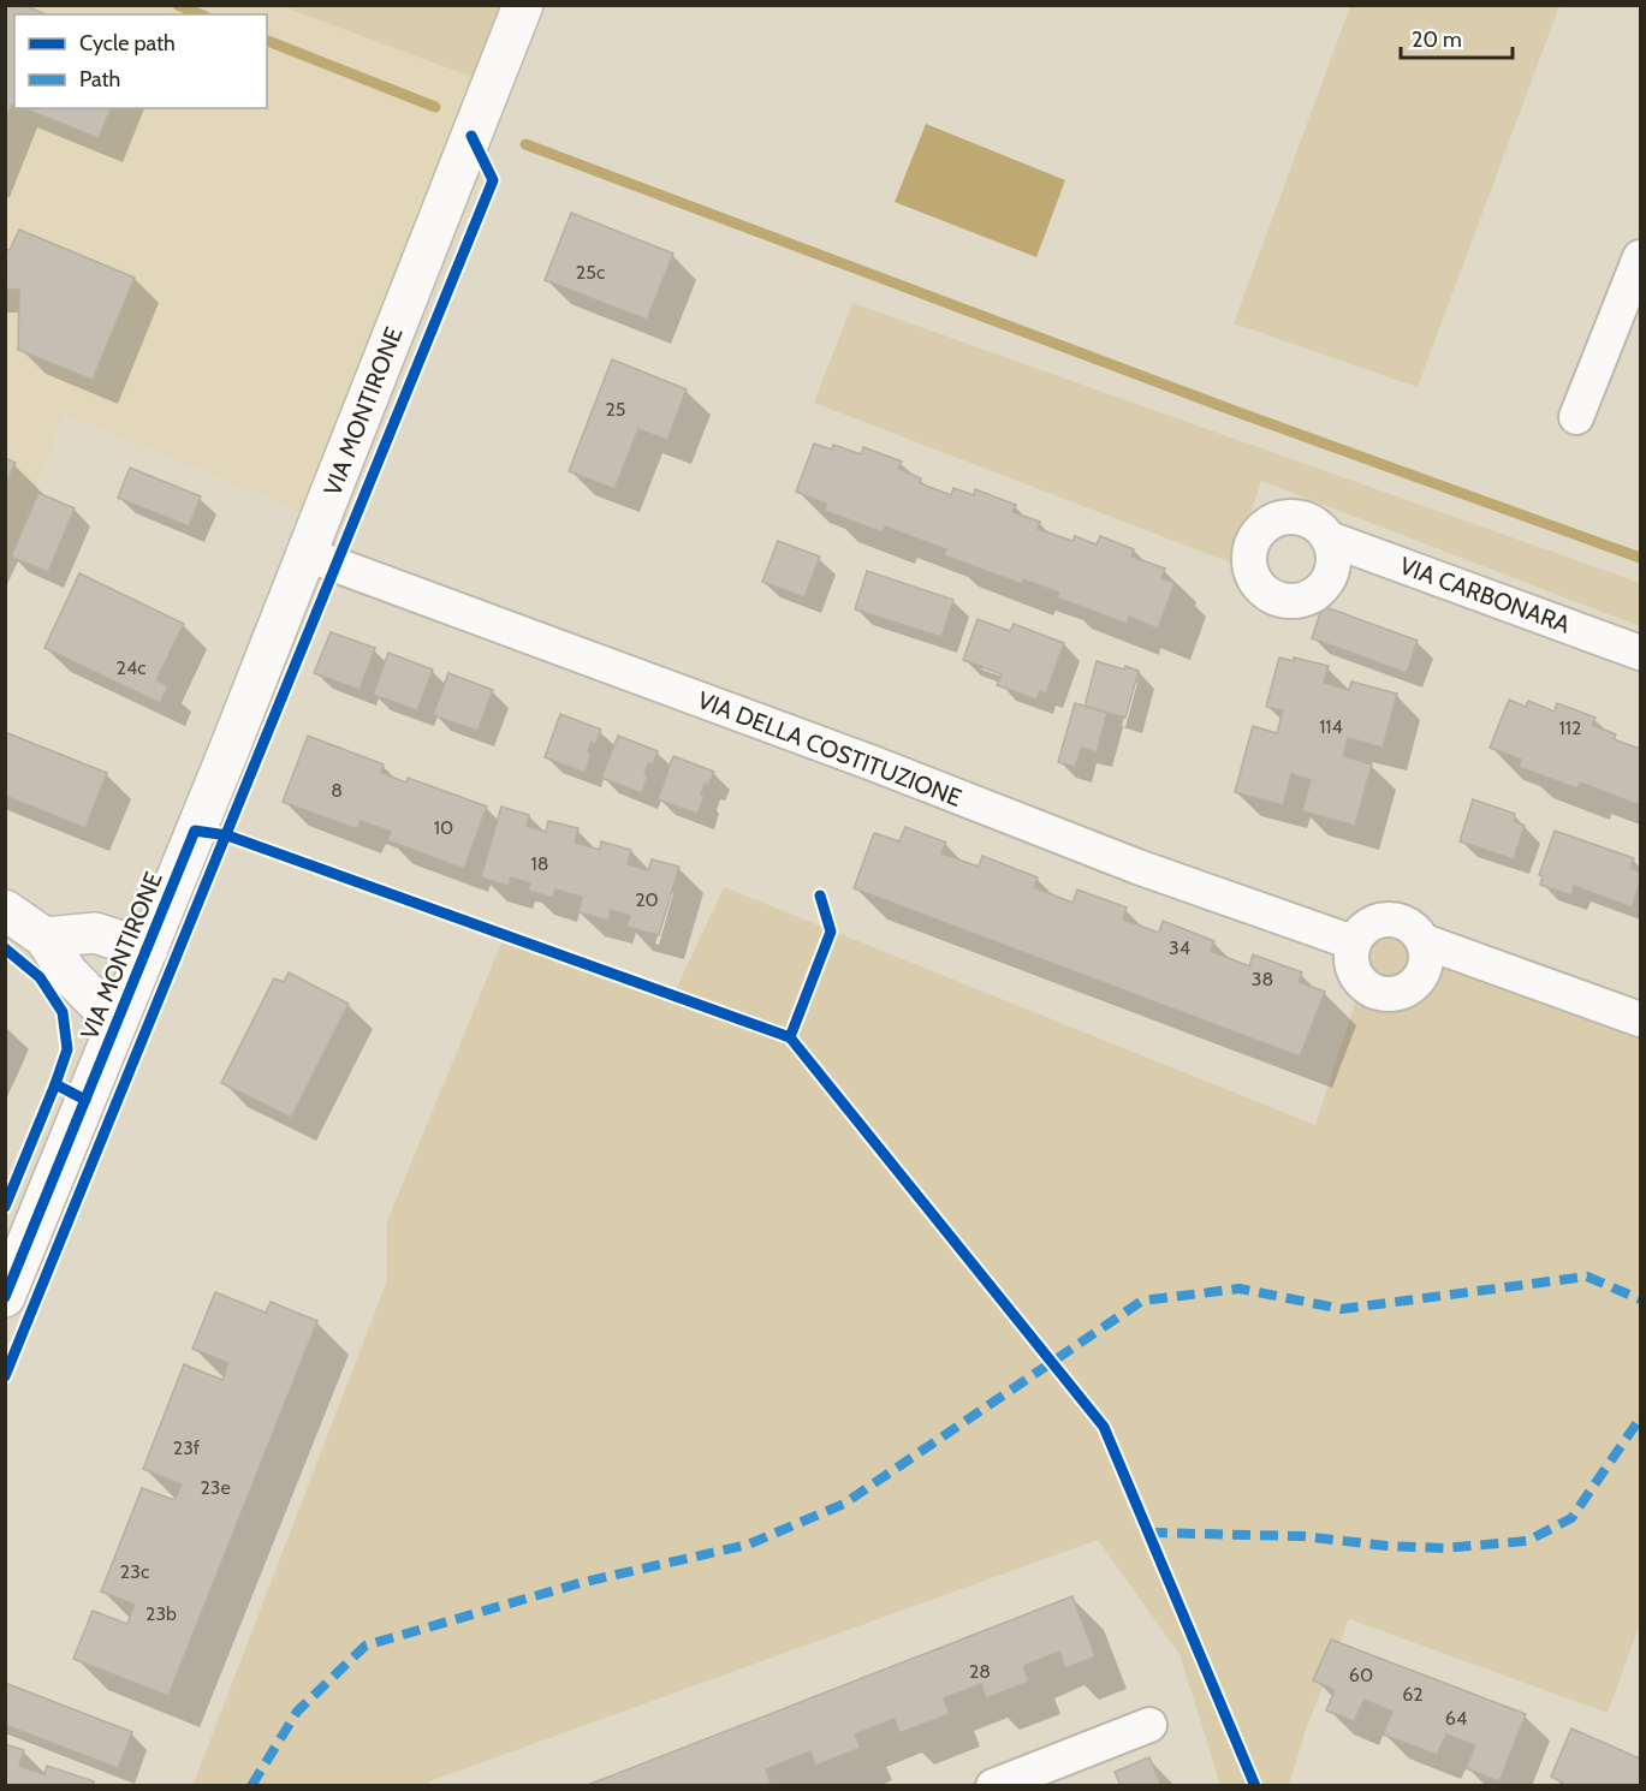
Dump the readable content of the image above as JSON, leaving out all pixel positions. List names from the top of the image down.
{
  "streets": {
    "street": ["VIA MONTIRONE", "VIA CARBONARA", "VIA DELLA COSTITUZIONE"]
  },
  "crossings": [
    ["VIA MONTIRONE", "VIA DELLA COSTITUZIONE"]
  ],
  "house_numbers": [
    "25c",
    "25",
    "24c",
    "114",
    "112",
    "8",
    "10",
    "18",
    "20",
    "34",
    "38",
    "23f",
    "23e",
    "23c",
    "23b",
    "28",
    "60",
    "62",
    "64"
  ],
  "legend": ["Cycle path", "Path"],
  "scale_bar": "20 m"
}
